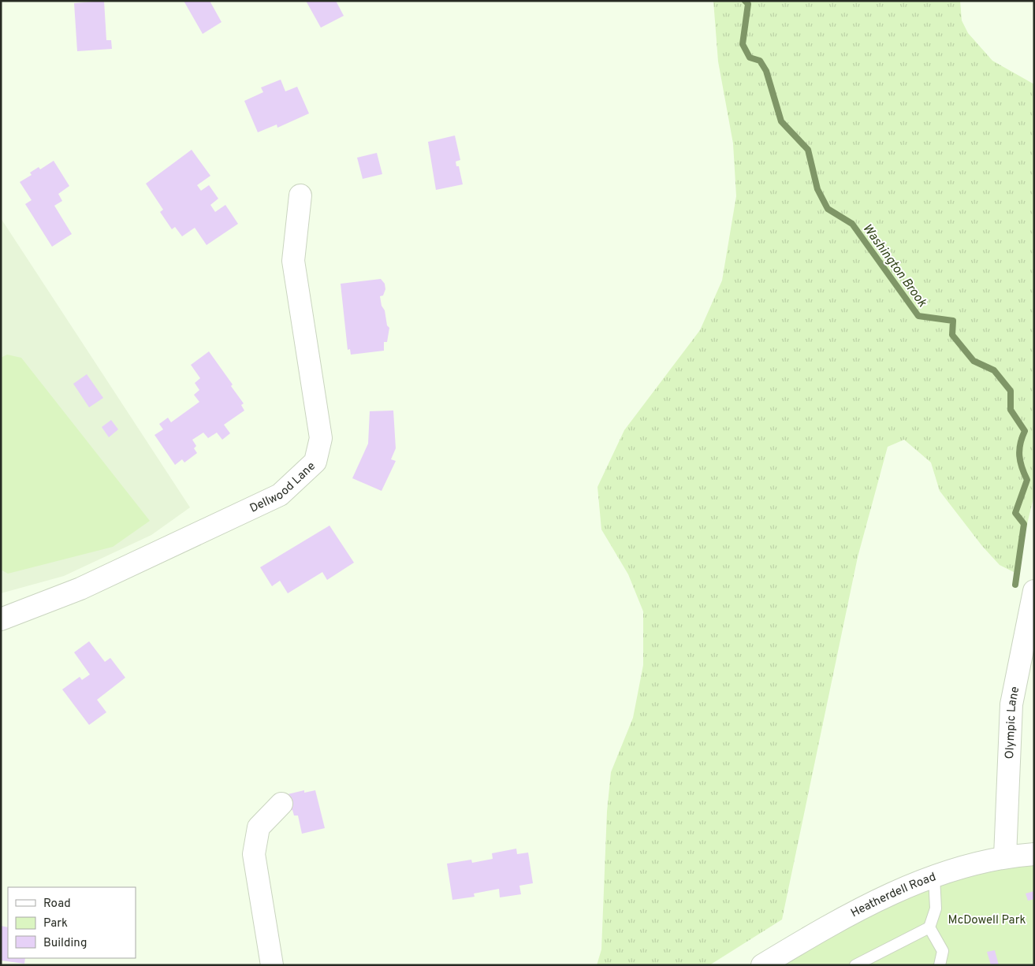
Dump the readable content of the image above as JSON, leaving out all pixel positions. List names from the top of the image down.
{
  "streets": {
    "street": ["Dellwood Lane", "Olympic Lane", "Heatherdell Road"]
  },
  "crossings": [
    ["Olympic Lane", "Heatherdell Road"]
  ],
  "water": ["Washington Brook"],
  "parks": ["McDowell Park"],
  "legend": ["Road", "Park", "Building"]
}
